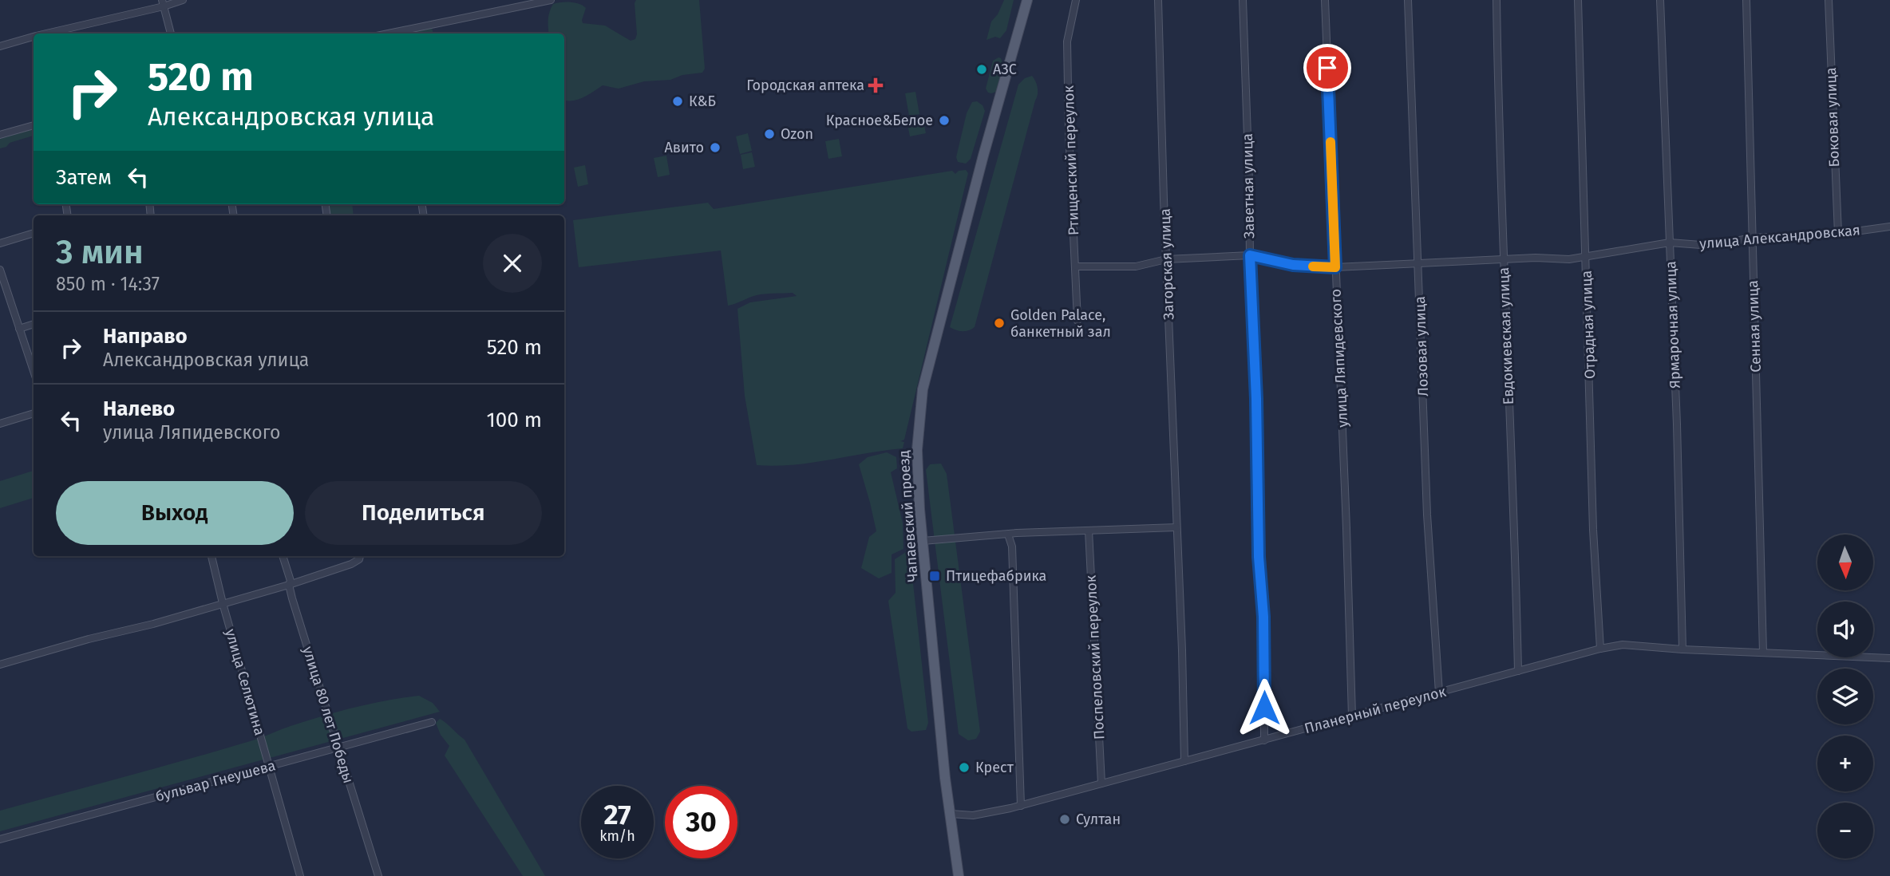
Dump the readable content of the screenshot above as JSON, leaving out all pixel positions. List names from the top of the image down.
{
  "streets": {
    "main road": ["Чапаевский проезд"],
    "street": [
      "Боковая улица",
      "Ртищенский переулок",
      "Заветная улица",
      "улица Александровская",
      "Загорская улица",
      "Отрадная улица",
      "Ярмарочная улица",
      "Сенная улица",
      "Евдокиевская улица",
      "Лозовая улица",
      "улица Ляпидевского",
      "Поспеловский переулок",
      "улица Селютина",
      "Планерный переулок",
      "улица 80 лет Победы",
      "бульвар Гнеушева"
    ]
  },
  "crossings": [
    ["Боковая улица", "улица Александровская"],
    ["Ртищенский переулок", "улица Александровская"],
    ["Заветная улица", "улица Александровская"],
    ["Заветная улица", "Планерный переулок"],
    ["улица Александровская", "Загорская улица"],
    ["улица Александровская", "Отрадная улица"],
    ["улица Александровская", "Ярмарочная улица"],
    ["улица Александровская", "Сенная улица"],
    ["улица Александровская", "Евдокиевская улица"],
    ["улица Александровская", "Лозовая улица"],
    ["улица Александровская", "улица Ляпидевского"],
    ["Загорская улица", "Планерный переулок"],
    ["Отрадная улица", "Планерный переулок"],
    ["Ярмарочная улица", "Планерный переулок"],
    ["Сенная улица", "Планерный переулок"],
    ["Евдокиевская улица", "Планерный переулок"],
    ["Лозовая улица", "Планерный переулок"],
    ["улица Ляпидевского", "Планерный переулок"],
    ["Чапаевский проезд", "Планерный переулок"],
    ["Поспеловский переулок", "Планерный переулок"],
    ["улица Селютина", "бульвар Гнеушева"],
    ["улица 80 лет Победы", "бульвар Гнеушева"]
  ],
  "places": {
    "other": [
      "АЗС",
      "К&Б",
      "Красное&Белое",
      "Ozon",
      "Авито",
      "Golden Palace, банкетный зал",
      "Крест",
      "Султан"
    ],
    "health": ["Городская аптека"],
    "transit": ["Птицефабрика"]
  },
  "north": "bottom",
  "page": {
    "turn": ["520 m", "Александровская улица"],
    "then": "Затем",
    "heading": ["3 мин", "850 m · 14:37"],
    "list": [
      {
        "name": "Направо",
        "note": "Александровская улица",
        "value": "520 m"
      },
      {
        "name": "Налево",
        "note": "улица Ляпидевского",
        "value": "100 m"
      }
    ],
    "buttons": ["Выход", "Поделиться"],
    "map_buttons": ["+", "−"],
    "speed": "27 km/h",
    "limit": "30"
  }
}
